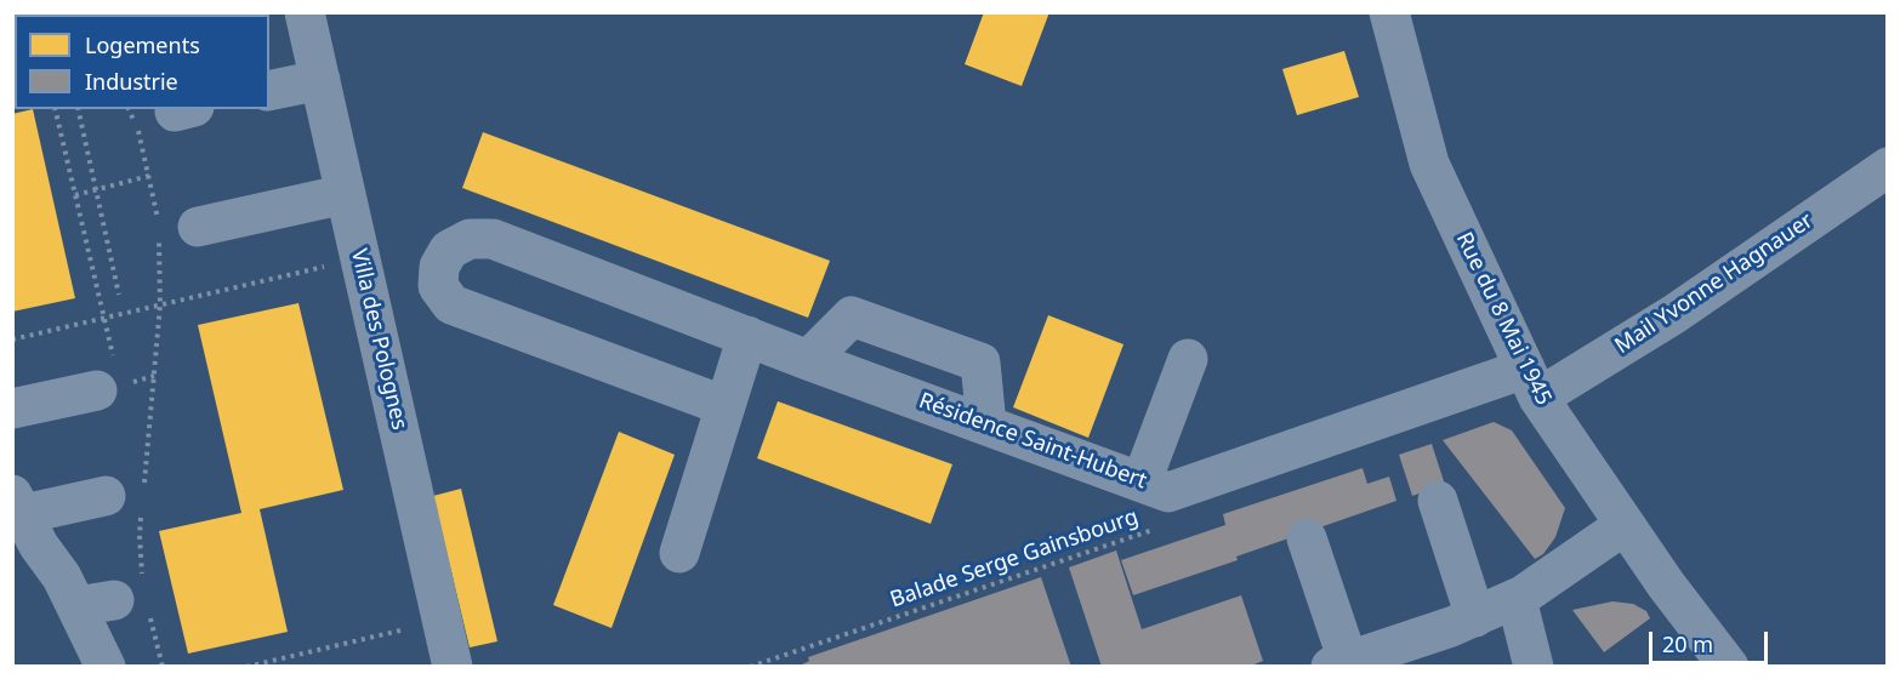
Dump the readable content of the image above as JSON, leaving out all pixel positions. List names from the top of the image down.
{
  "streets": {
    "street": [
      "Mail Yvonne Hagnauer",
      "Rue du 8 Mai 1945",
      "Villa des Polognes",
      "Résidence Saint-Hubert"
    ],
    "path": ["Balade Serge Gainsbourg"]
  },
  "crossings": [
    ["Mail Yvonne Hagnauer", "Rue du 8 Mai 1945"],
    ["Mail Yvonne Hagnauer", "Résidence Saint-Hubert"],
    ["Rue du 8 Mai 1945", "Résidence Saint-Hubert"]
  ],
  "legend": ["Logements", "Industrie"],
  "scale_bar": "20 m"
}
